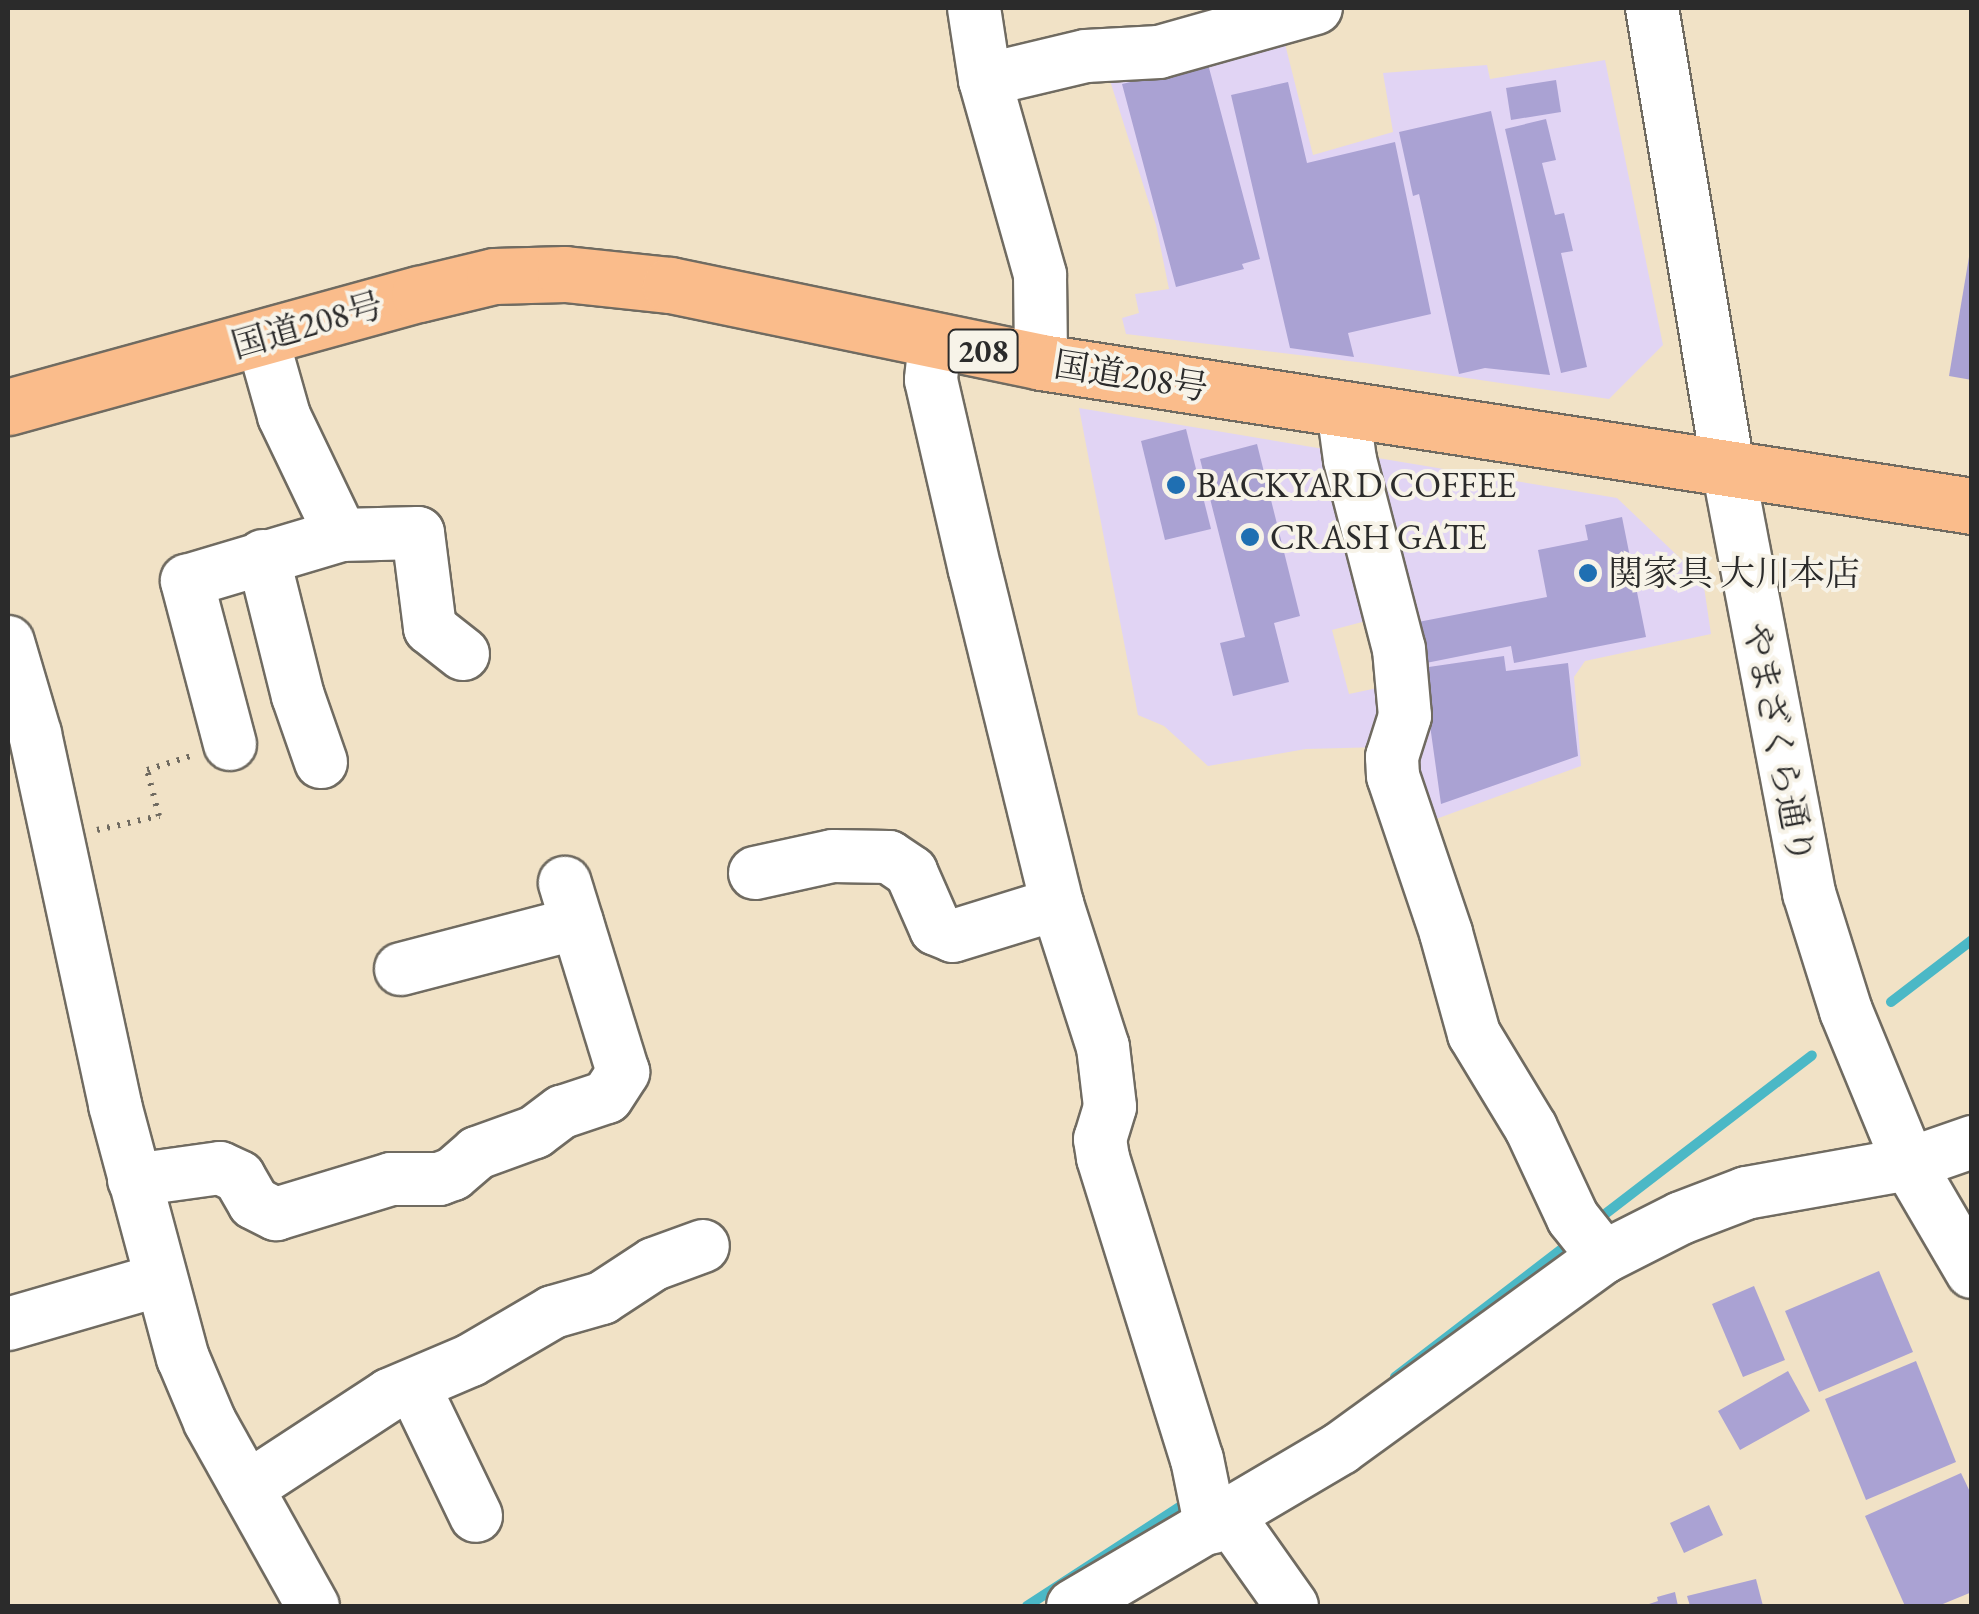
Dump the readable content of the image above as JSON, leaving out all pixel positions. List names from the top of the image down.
{
  "streets": {
    "highway": ["国道208号", "208"],
    "street": ["やまざくら通り"]
  },
  "crossings": [
    ["国道208号", "やまざくら通り"]
  ],
  "places": ["BACKYARD COFFEE", "CRASH GATE", "関家具 大川本店"]
}
